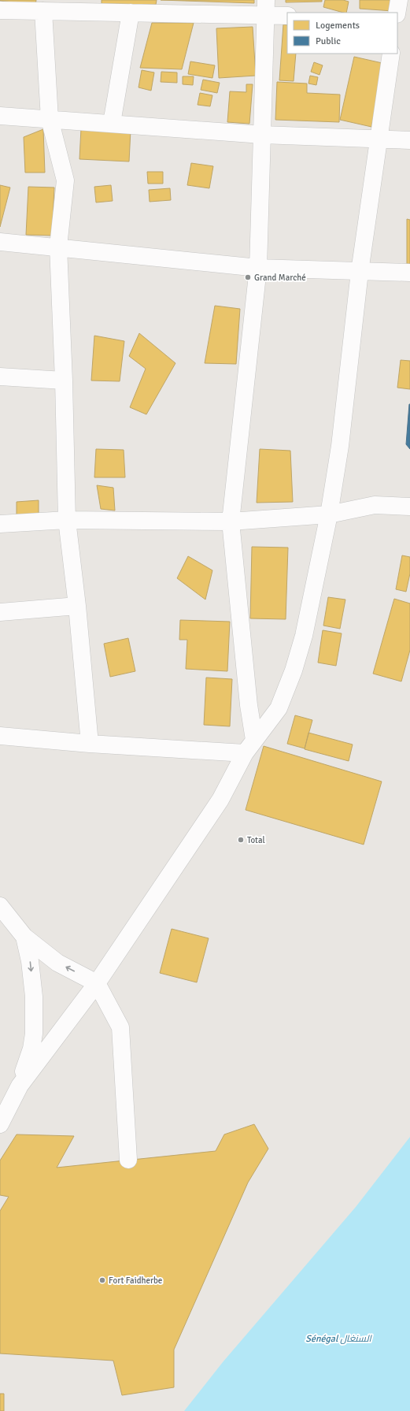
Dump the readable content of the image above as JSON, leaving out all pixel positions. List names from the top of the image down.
{
  "water": ["Sénégal السنغال"],
  "places": ["Grand Marché", "Total", "Fort Faidherbe"],
  "legend": ["Logements", "Public"]
}
